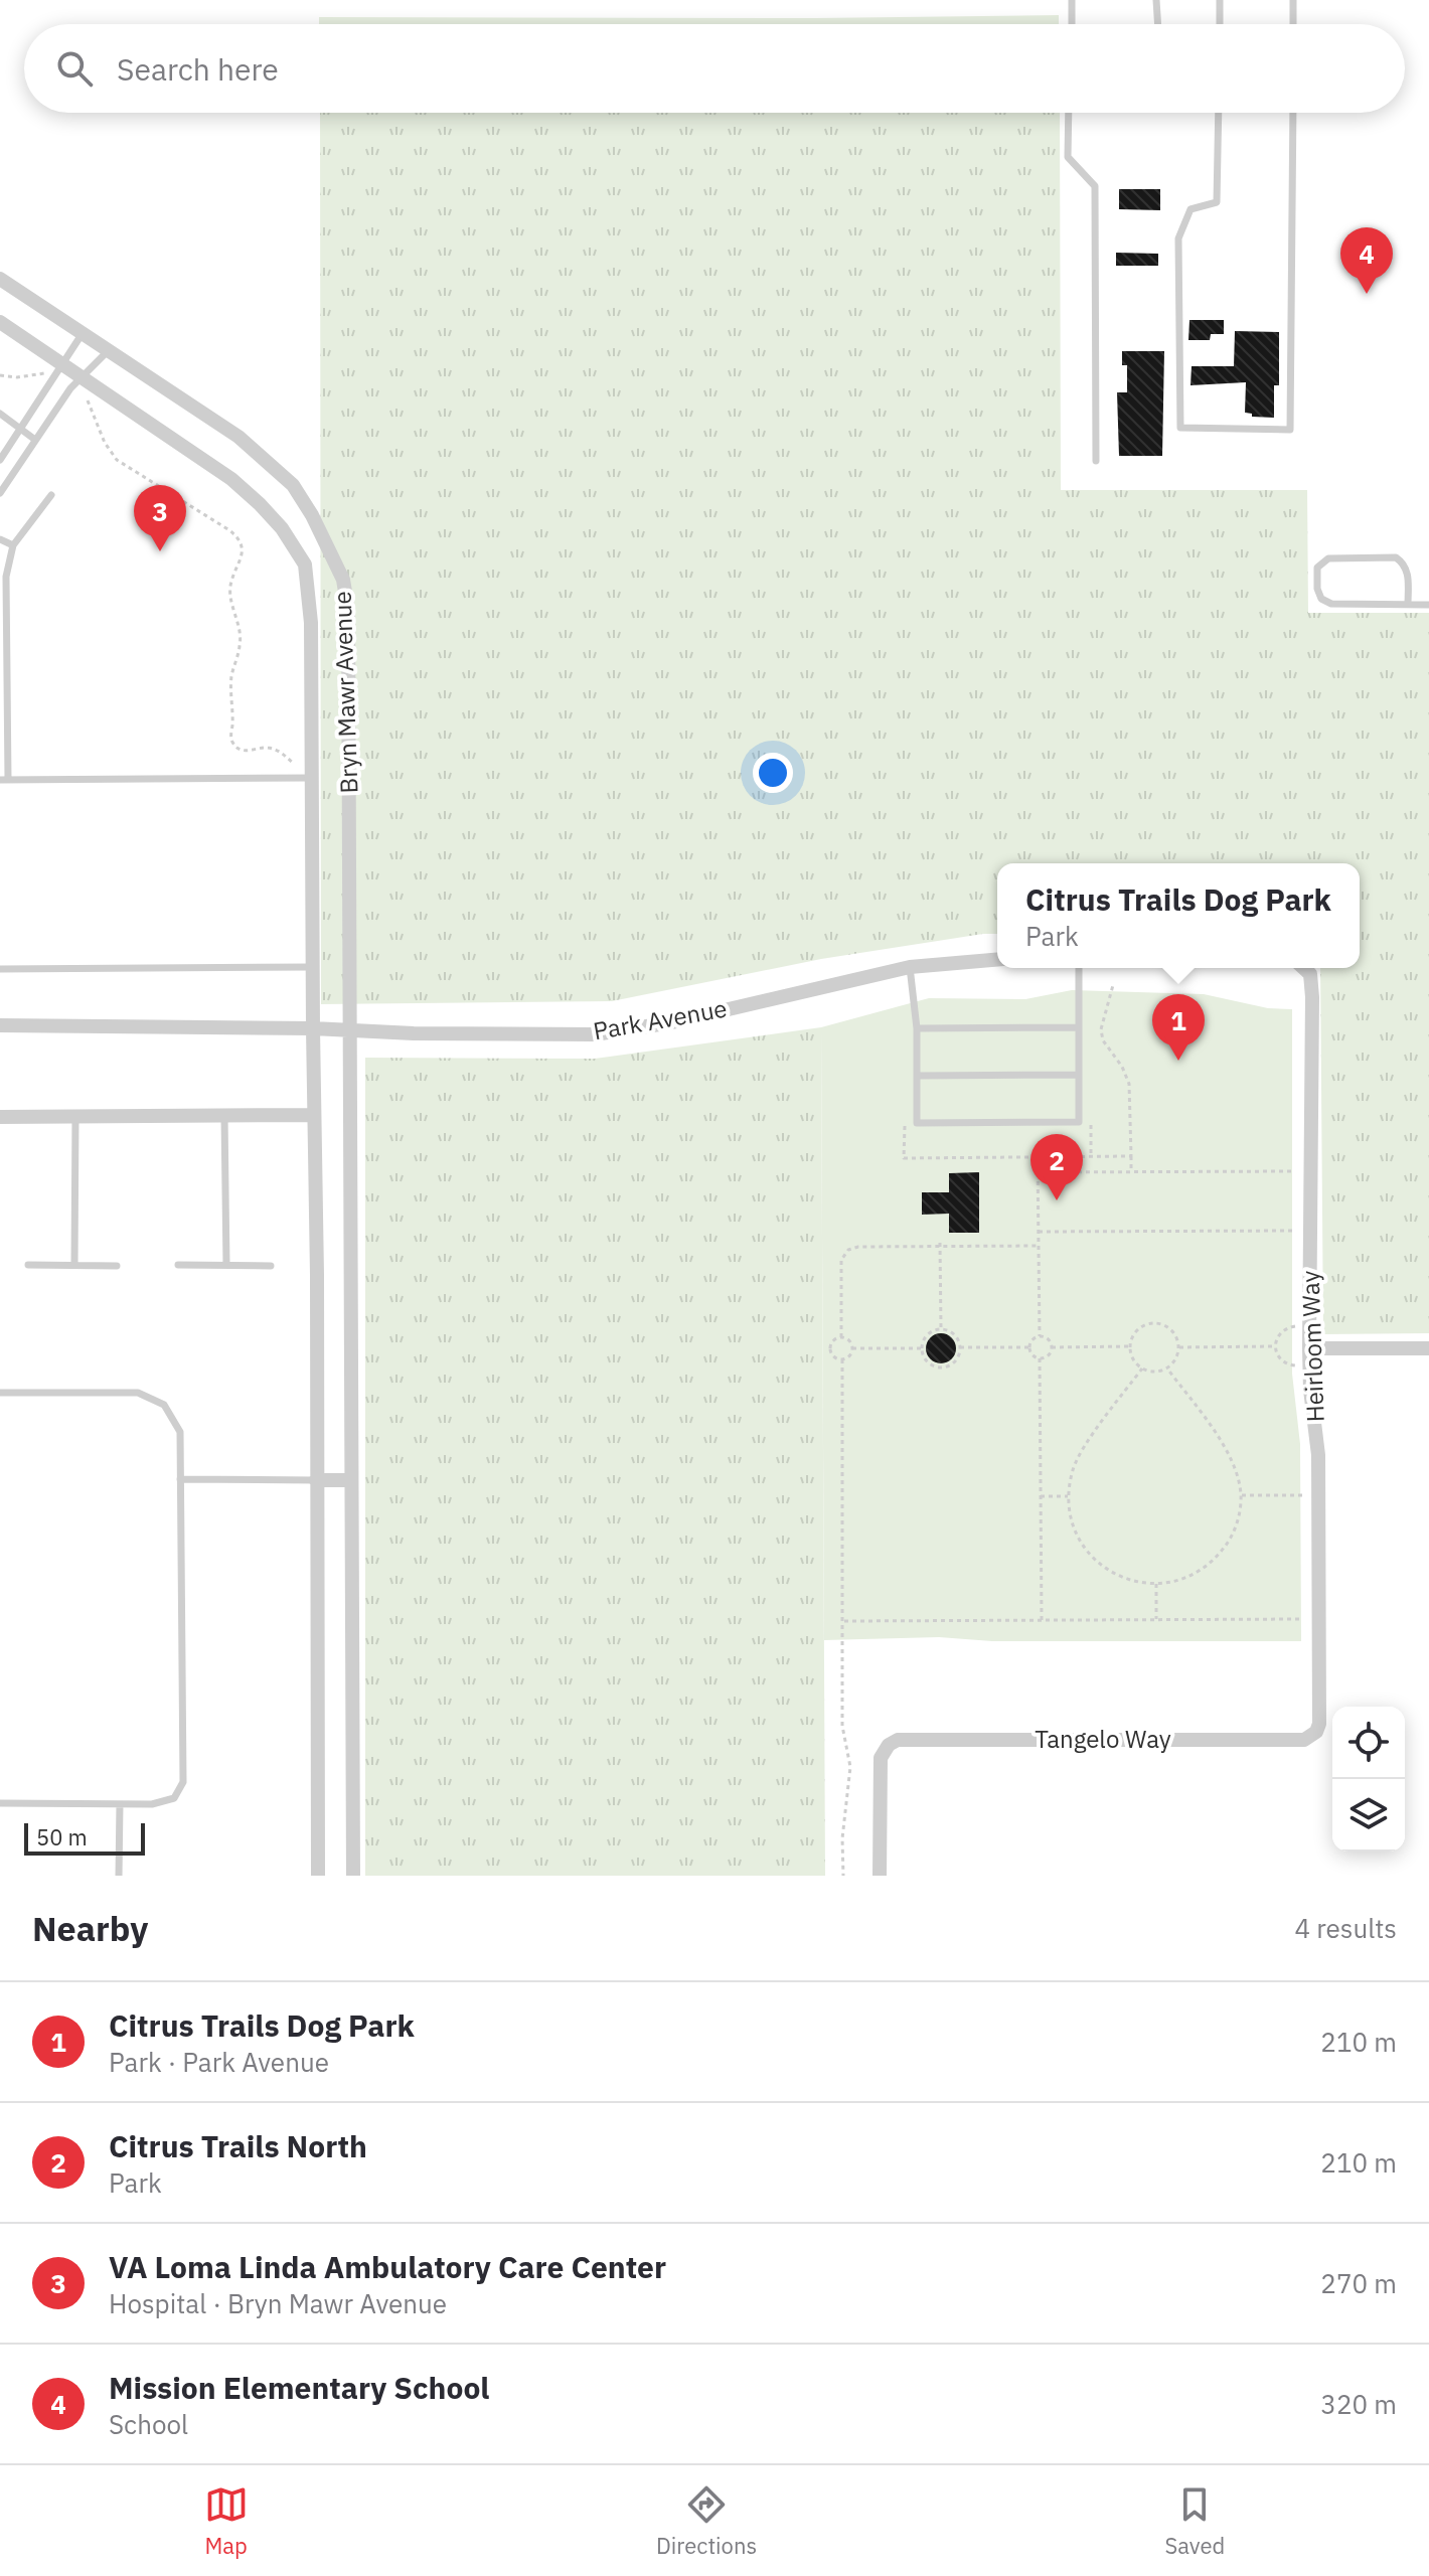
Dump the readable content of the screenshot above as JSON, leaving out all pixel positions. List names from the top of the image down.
{
  "streets": {
    "street": [
      "Bryn Mawr Avenue",
      "Park Avenue",
      "Heirloom Way",
      "Tangelo Way"
    ]
  },
  "crossings": [
    ["Bryn Mawr Avenue", "Park Avenue"],
    ["Heirloom Way", "Tangelo Way"]
  ],
  "scale_bar": "50 m",
  "page": {
    "search": "Search here",
    "pins": [
      "4",
      "3",
      "1",
      "2"
    ],
    "popup": ["Citrus Trails Dog Park", "Park"],
    "scale": "50 m",
    "heading": ["Nearby", "4 results"],
    "list": [
      {
        "mark": "1",
        "name": "Citrus Trails Dog Park",
        "note": "Park · Park Avenue",
        "value": "210 m"
      },
      {
        "mark": "2",
        "name": "Citrus Trails North",
        "note": "Park",
        "value": "210 m"
      },
      {
        "mark": "3",
        "name": "VA Loma Linda Ambulatory Care Center",
        "note": "Hospital · Bryn Mawr Avenue",
        "value": "270 m"
      },
      {
        "mark": "4",
        "name": "Mission Elementary School",
        "note": "School",
        "value": "320 m"
      }
    ],
    "nav": ["Map", "Directions", "Saved"]
  }
}
